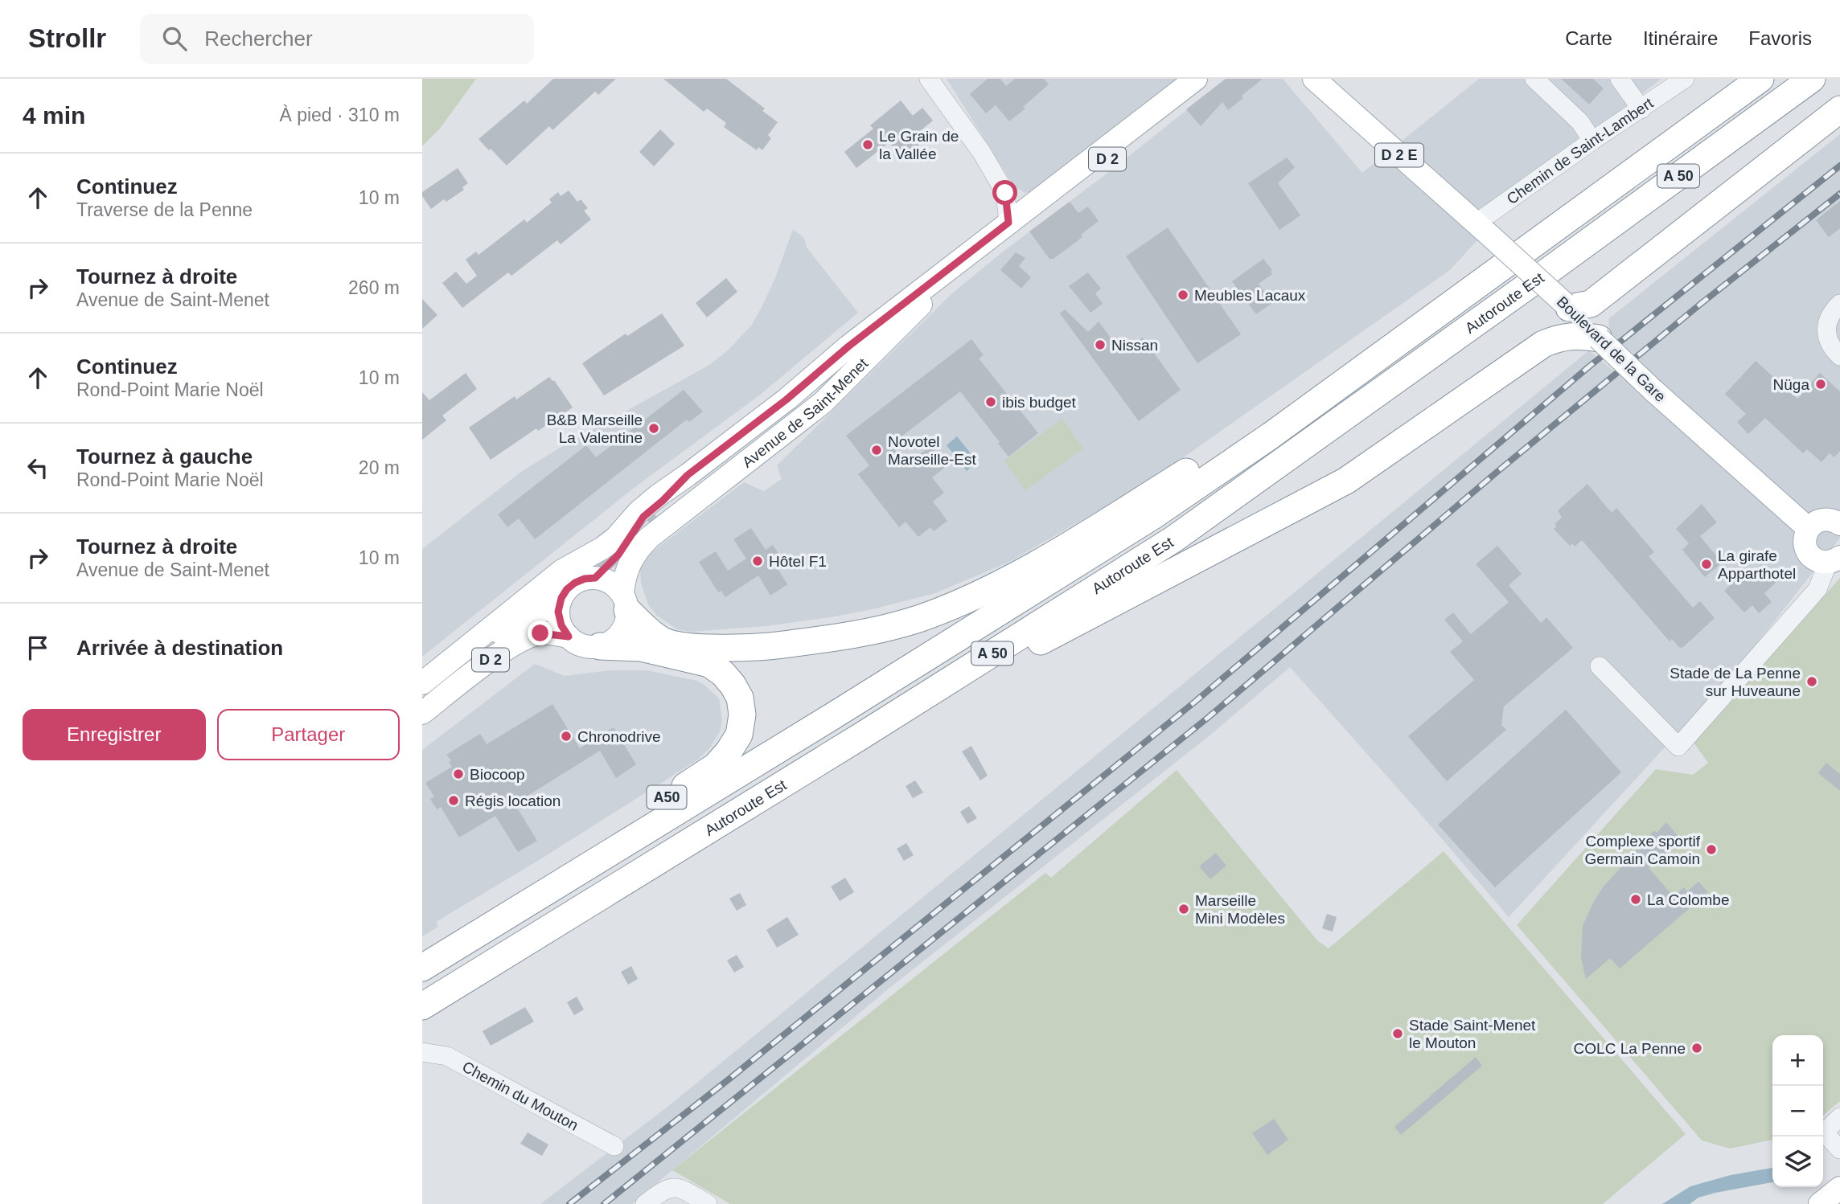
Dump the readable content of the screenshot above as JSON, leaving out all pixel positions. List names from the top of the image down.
{
  "streets": {
    "highway": ["A 50", "Autoroute Est", "A50"],
    "main road": [
      "D 2 E",
      "D 2",
      "Boulevard de la Gare",
      "Avenue de Saint-Menet"
    ],
    "street": ["Chemin de Saint-Lambert", "Chemin du Mouton"]
  },
  "crossings": [
    ["Chemin de Saint-Lambert", "Boulevard de la Gare"],
    ["D 2", "Avenue de Saint-Menet"],
    ["D 2", "A50"],
    ["Avenue de Saint-Menet", "A50"]
  ],
  "places": [
    "Le Grain de la Vallée",
    "Meubles Lacaux",
    "Nissan",
    "Nüga",
    "ibis budget",
    "B&B Marseille La Valentine",
    "Novotel Marseille-Est",
    "Hôtel F1",
    "La girafe Apparthotel",
    "Stade de La Penne sur Huveaune",
    "Chronodrive",
    "Biocoop",
    "Régis location",
    "Complexe sportif Germain Camoin",
    "La Colombe",
    "Marseille Mini Modèles",
    "Stade Saint-Menet le Mouton",
    "COLC La Penne"
  ],
  "page": {
    "header": "Strollr",
    "search": "Rechercher",
    "nav": ["Carte", "Itinéraire", "Favoris"],
    "heading": ["4 min", "À pied · 310 m"],
    "list": [
      ["Continuez", "Traverse de la Penne", "10 m"],
      ["Tournez à droite", "Avenue de Saint-Menet", "260 m"],
      ["Continuez", "Rond-Point Marie Noël", "10 m"],
      ["Tournez à gauche", "Rond-Point Marie Noël", "20 m"],
      ["Tournez à droite", "Avenue de Saint-Menet", "10 m"],
      "Arrivée à destination"
    ],
    "buttons": ["Enregistrer", "Partager"],
    "map_buttons": ["+", "−"]
  }
}
